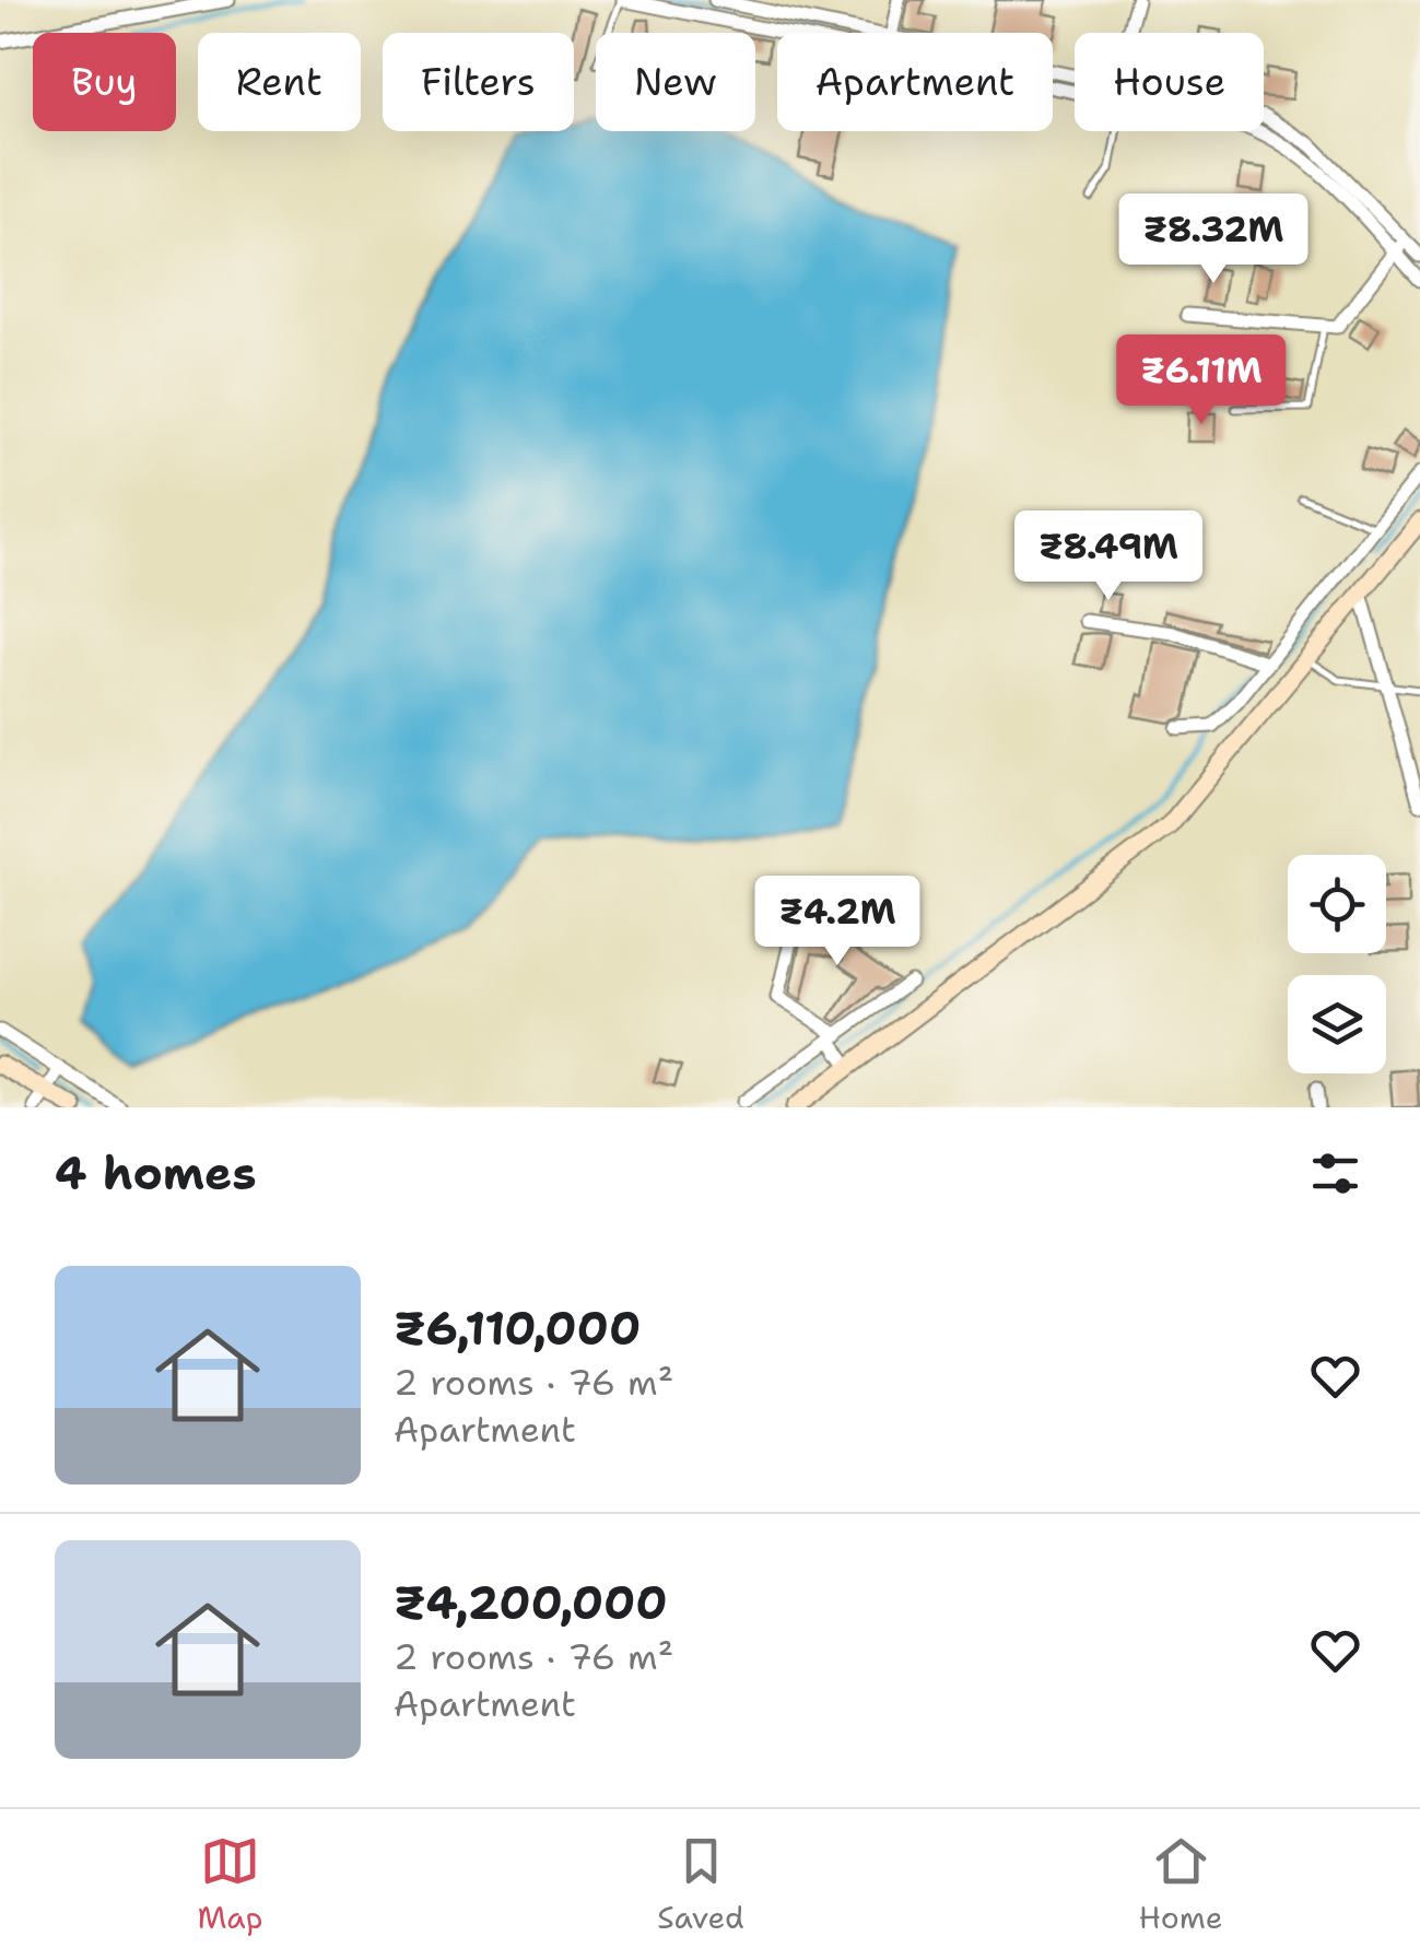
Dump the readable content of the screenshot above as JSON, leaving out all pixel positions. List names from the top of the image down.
{
  "page": {
    "chip": [
      "Buy",
      "Rent",
      "Filters",
      "New",
      "Apartment",
      "House"
    ],
    "price": [
      "₹8.32M",
      "₹6.11M",
      "₹8.49M",
      "₹4.2M"
    ],
    "heading": "4 homes",
    "list": [
      {
        "name": "₹6,110,000",
        "note": "2 rooms · 76 m² · Apartment"
      },
      {
        "name": "₹4,200,000",
        "note": "2 rooms · 76 m² · Apartment"
      }
    ],
    "tabs": ["Map", "Saved", "Home"]
  }
}
